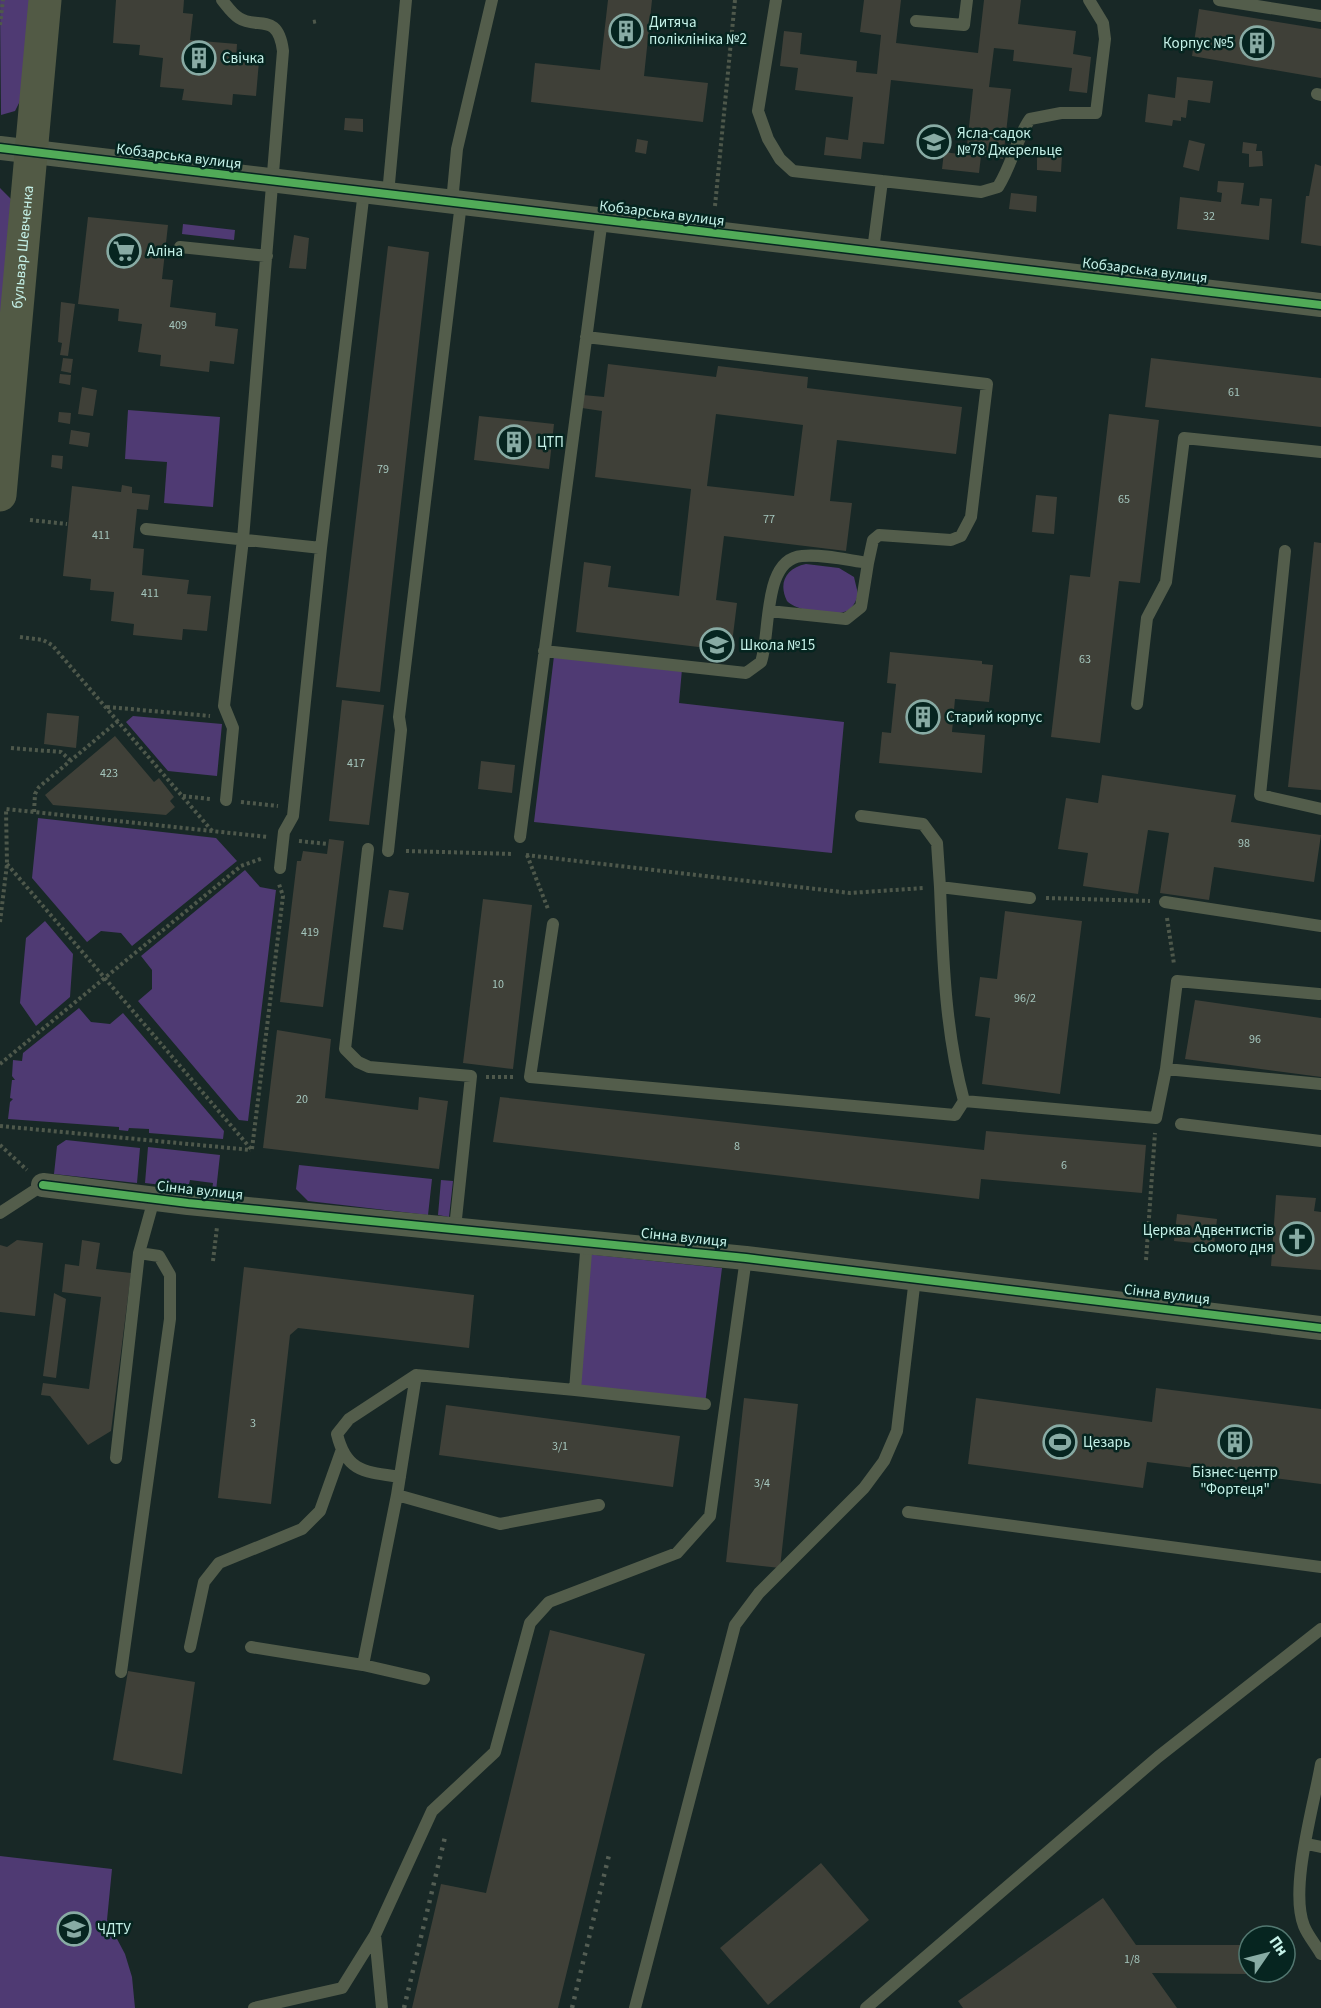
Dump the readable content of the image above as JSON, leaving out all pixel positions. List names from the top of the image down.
{
  "streets": {
    "main road": ["бульвар Шевченка"],
    "street": ["Кобзарська вулиця", "Сінна вулиця"]
  },
  "crossings": [
    ["Кобзарська вулиця", "бульвар Шевченка"]
  ],
  "places": {
    "building": [
      "Дитяча поліклініка №2",
      "Корпус №5",
      "Свічка",
      "ЦТП",
      "Старий корпус",
      "Бізнес-центр \"Фортеця\""
    ],
    "school or university": ["Ясла-садок №78 Джерельце", "Школа №15", "ЧДТУ"],
    "supermarket": ["Аліна"],
    "church": ["Церква Адвентистів сьомого дня"],
    "sports": ["Цезарь"]
  },
  "house_numbers": [
    "32",
    "409",
    "61",
    "79",
    "65",
    "77",
    "411",
    "411",
    "63",
    "417",
    "423",
    "98",
    "419",
    "10",
    "96/2",
    "96",
    "20",
    "8",
    "6",
    "3",
    "3/1",
    "3/4",
    "1/8"
  ],
  "north": "top right"
}
